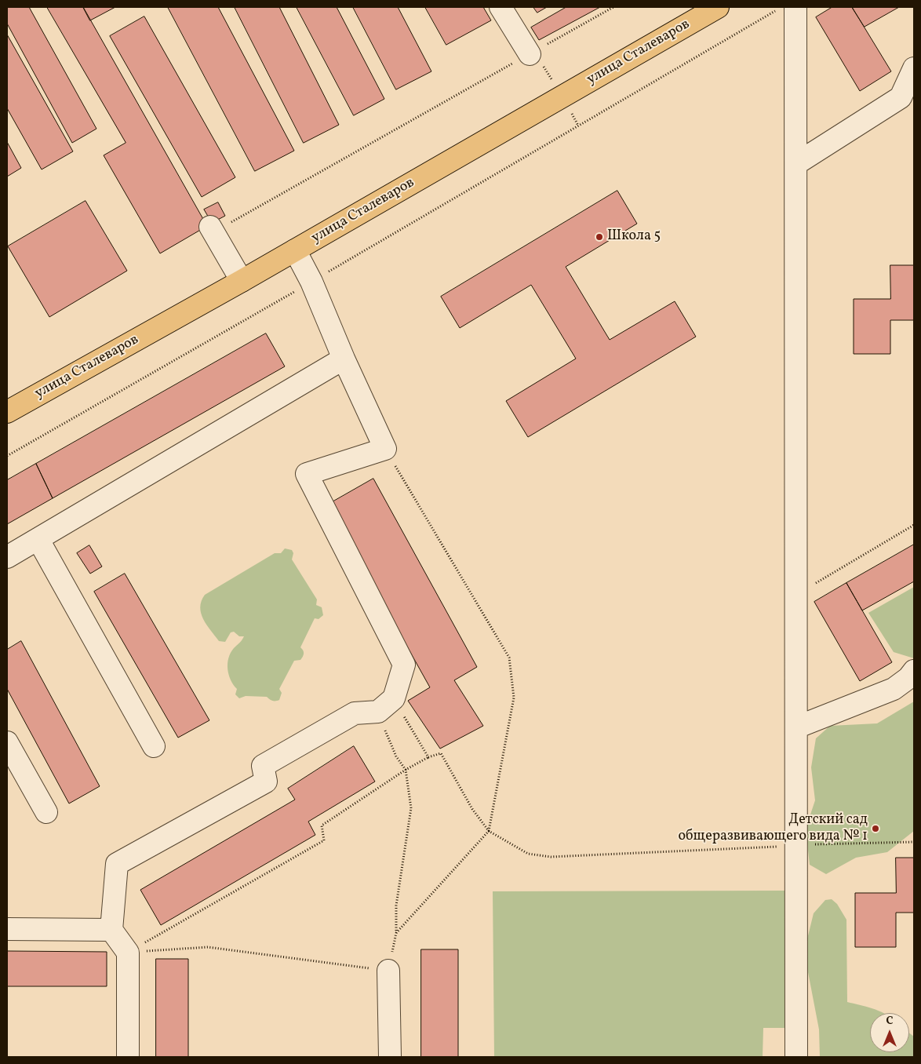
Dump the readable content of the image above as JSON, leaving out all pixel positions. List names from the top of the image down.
{
  "streets": {
    "main road": ["улица Сталеваров"]
  },
  "places": ["Школа 5", "Детский сад общеразвивающего вида № 1"],
  "north": "top"
}
